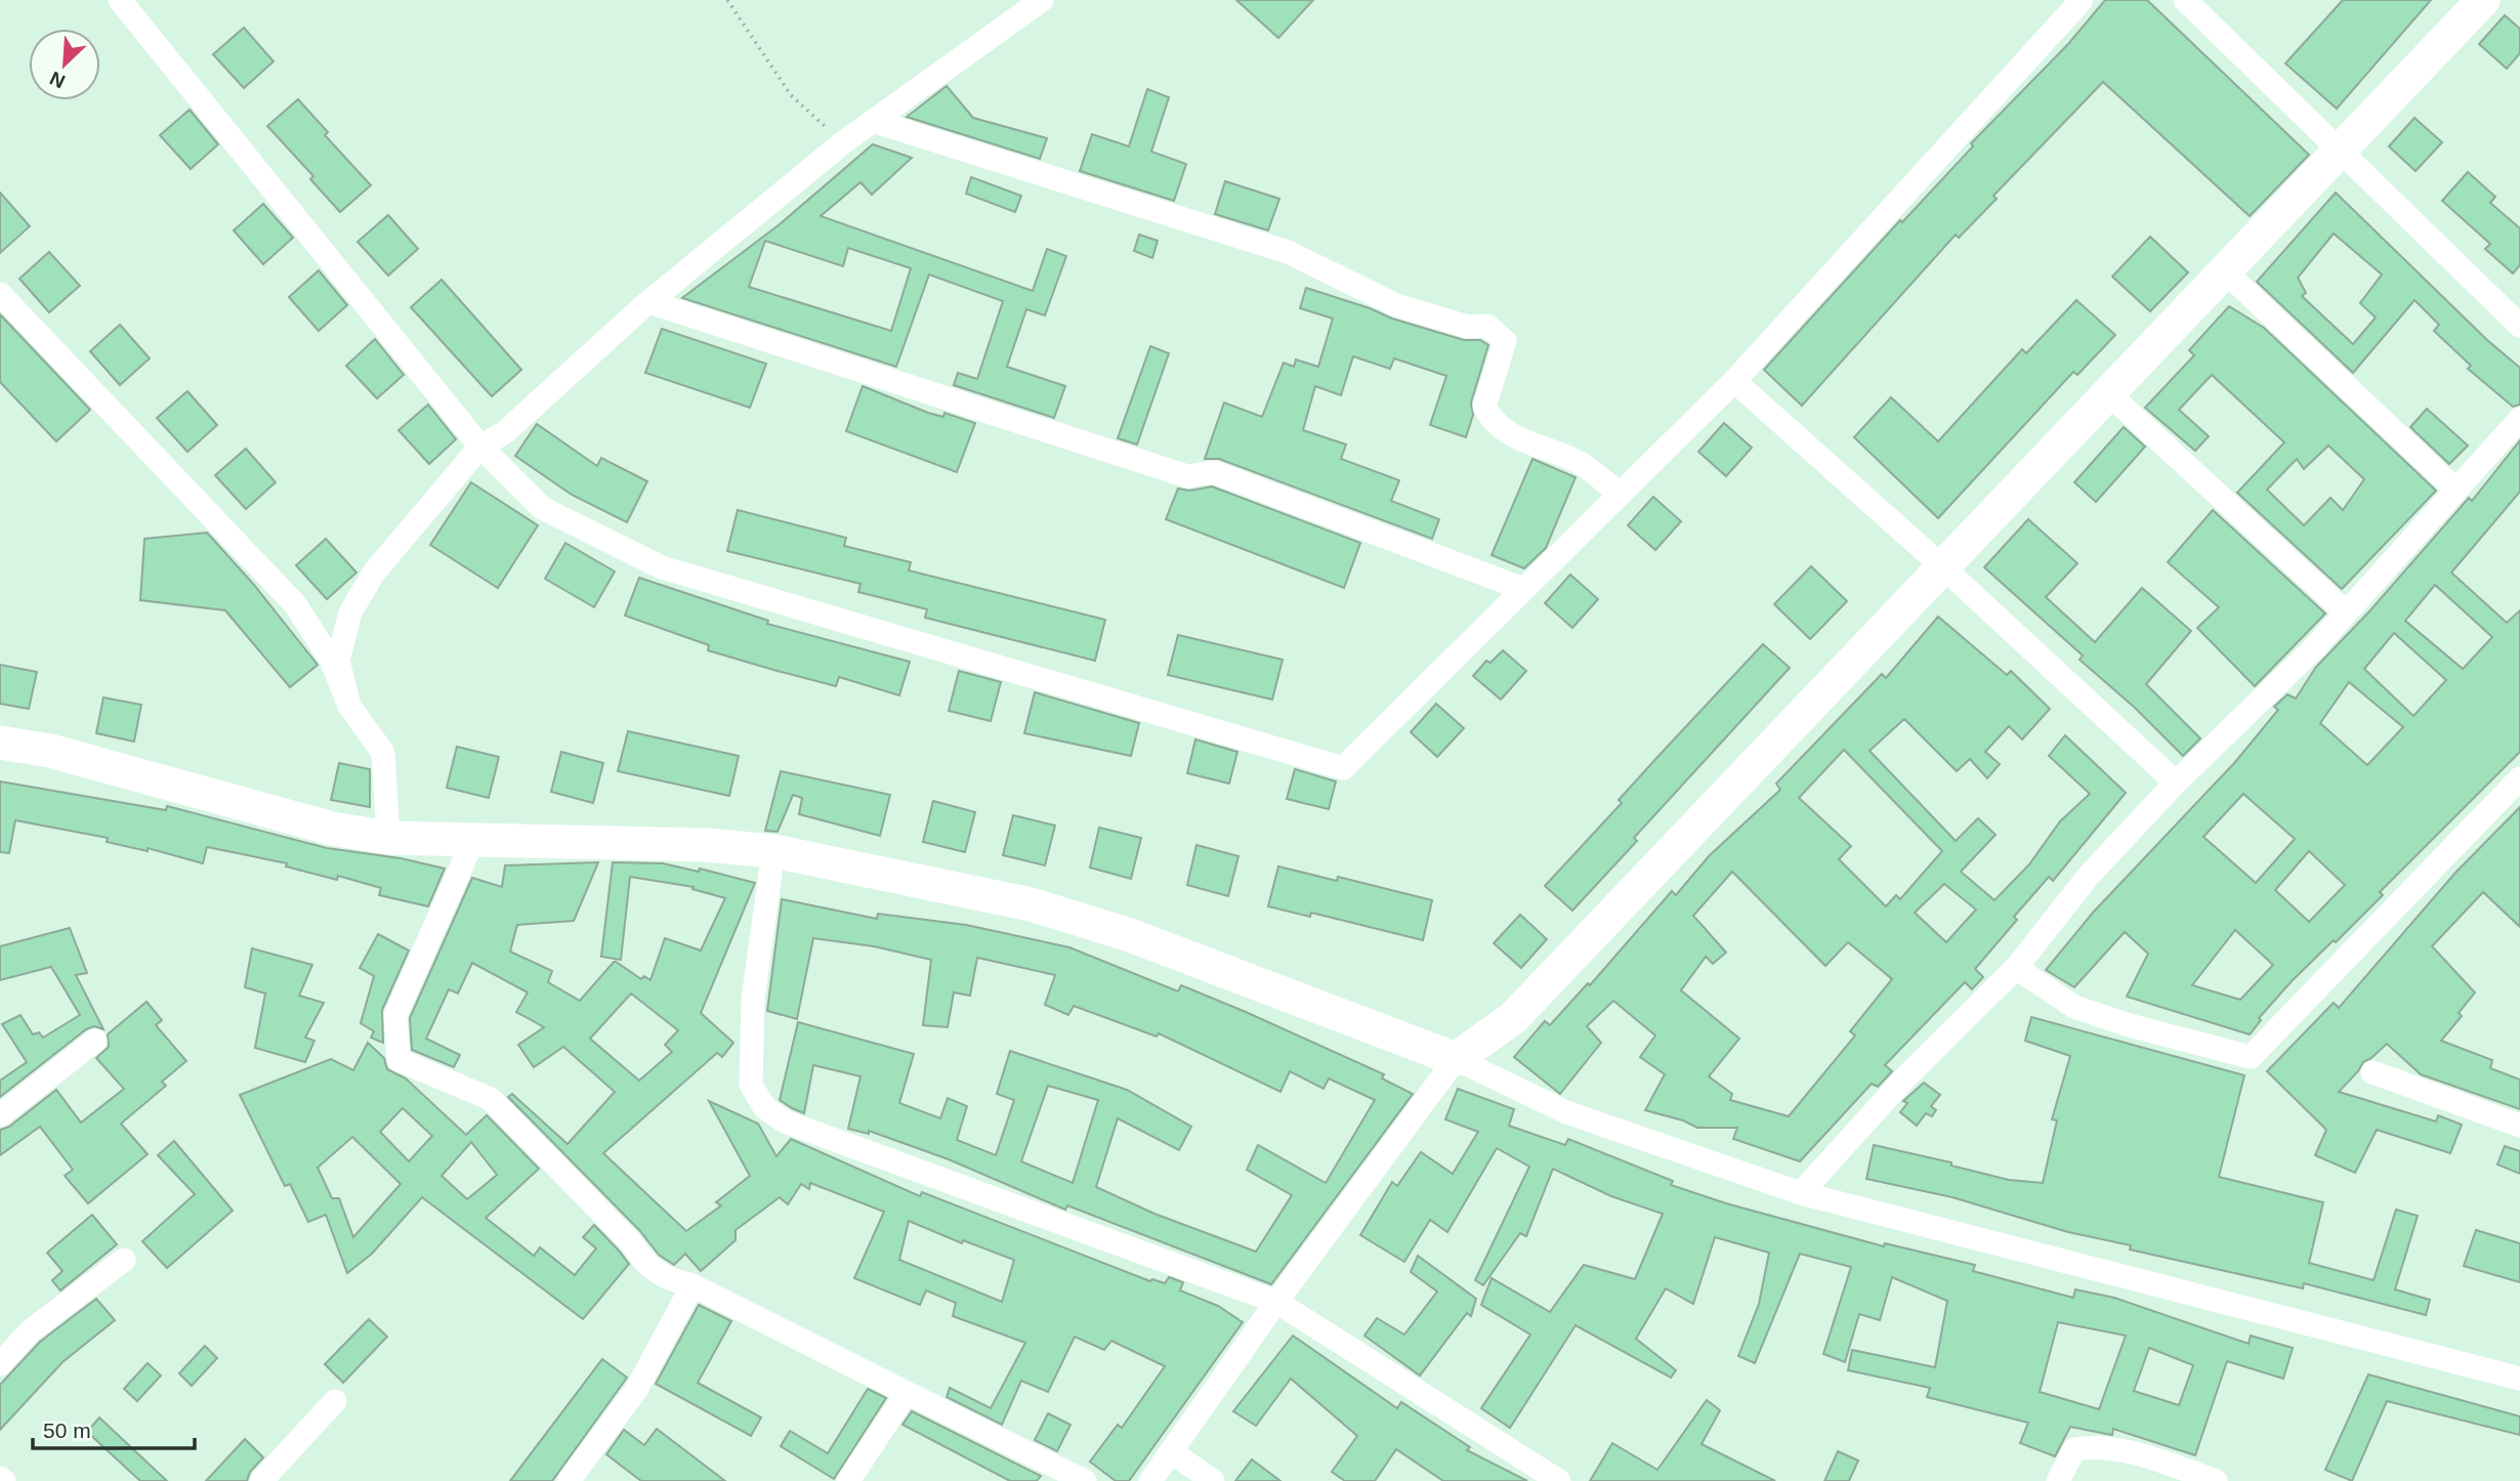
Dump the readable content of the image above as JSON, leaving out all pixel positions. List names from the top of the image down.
{
  "scale_bar": "50 m",
  "north": "bottom left"
}
